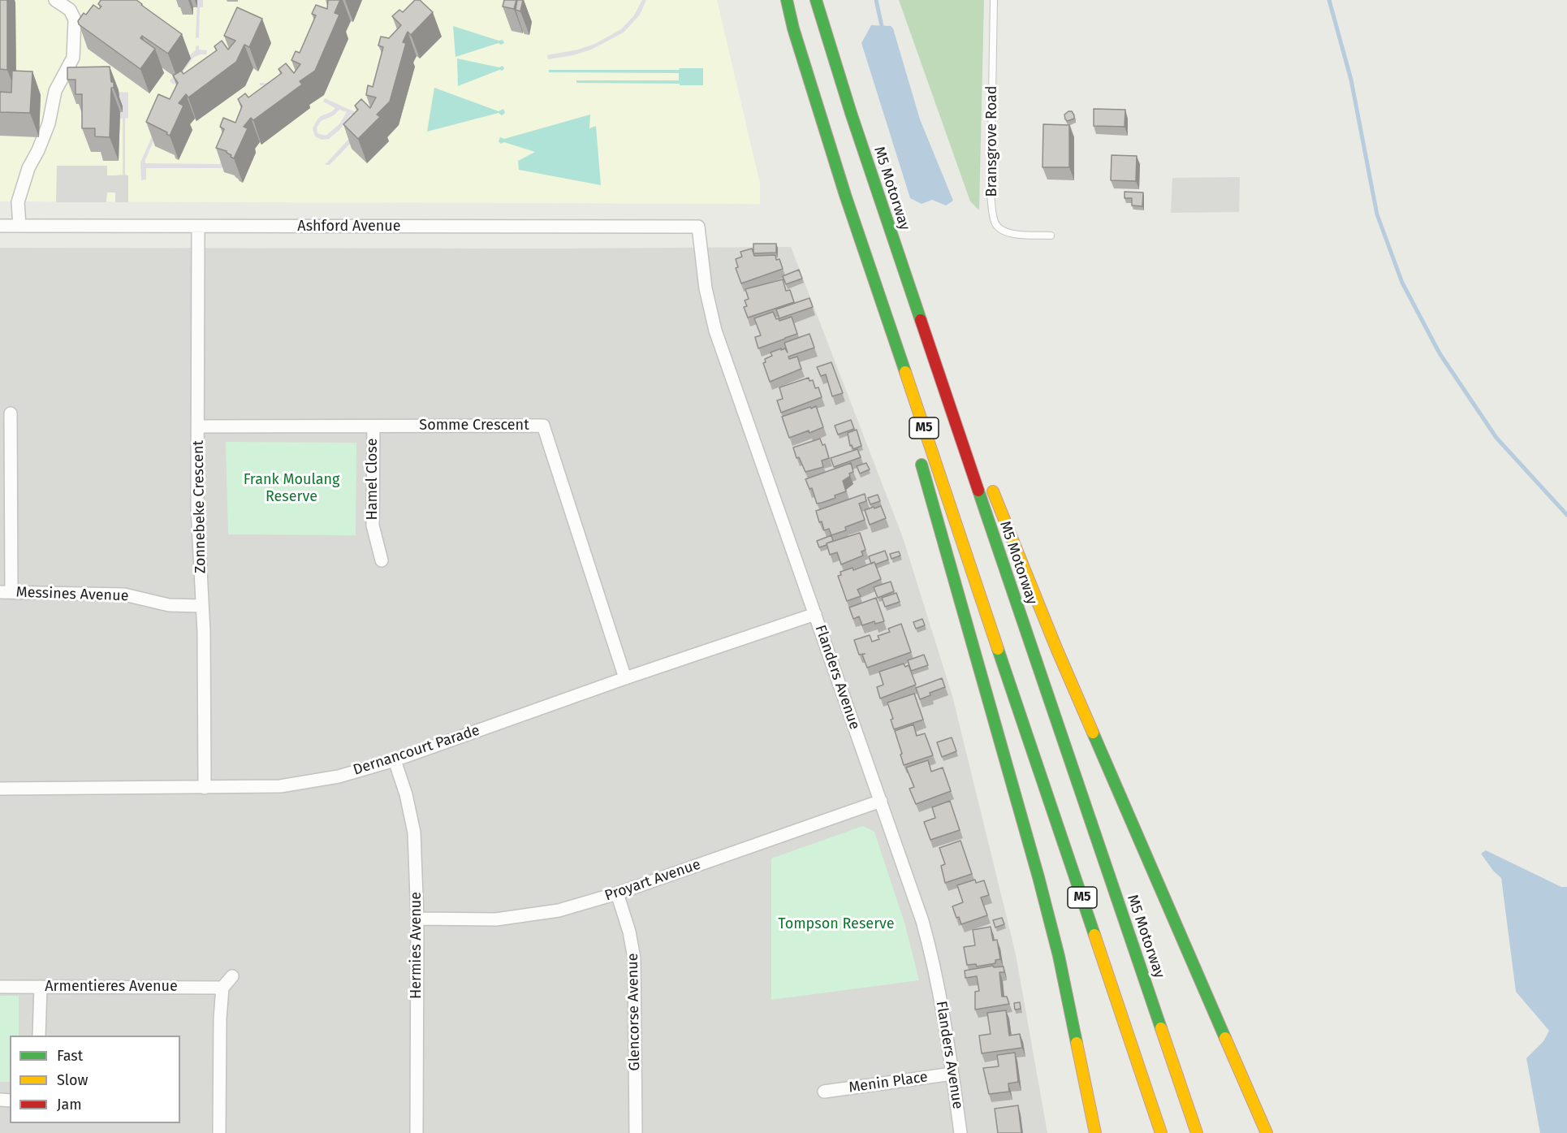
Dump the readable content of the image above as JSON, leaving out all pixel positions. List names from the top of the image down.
{
  "streets": {
    "highway": ["M5 Motorway", "M5"],
    "street": [
      "Ashford Avenue",
      "Somme Crescent",
      "Hamel Close",
      "Zonnebeke Crescent",
      "Messines Avenue",
      "Flanders Avenue",
      "Dernancourt Parade",
      "Proyart Avenue",
      "Hermies Avenue",
      "Armentieres Avenue",
      "Glencorse Avenue",
      "Menin Place"
    ],
    "lane": ["Bransgrove Road"]
  },
  "crossings": [
    ["Ashford Avenue", "Zonnebeke Crescent"],
    ["Ashford Avenue", "Flanders Avenue"],
    ["Somme Crescent", "Hamel Close"],
    ["Somme Crescent", "Zonnebeke Crescent"],
    ["Somme Crescent", "Dernancourt Parade"],
    ["Zonnebeke Crescent", "Messines Avenue"],
    ["Zonnebeke Crescent", "Dernancourt Parade"],
    ["Flanders Avenue", "Dernancourt Parade"],
    ["Flanders Avenue", "Proyart Avenue"],
    ["Flanders Avenue", "Menin Place"],
    ["Dernancourt Parade", "Hermies Avenue"],
    ["Proyart Avenue", "Hermies Avenue"],
    ["Proyart Avenue", "Glencorse Avenue"]
  ],
  "parks": ["Frank Moulang Reserve", "Tompson Reserve"],
  "legend": ["Fast", "Slow", "Jam"]
}
